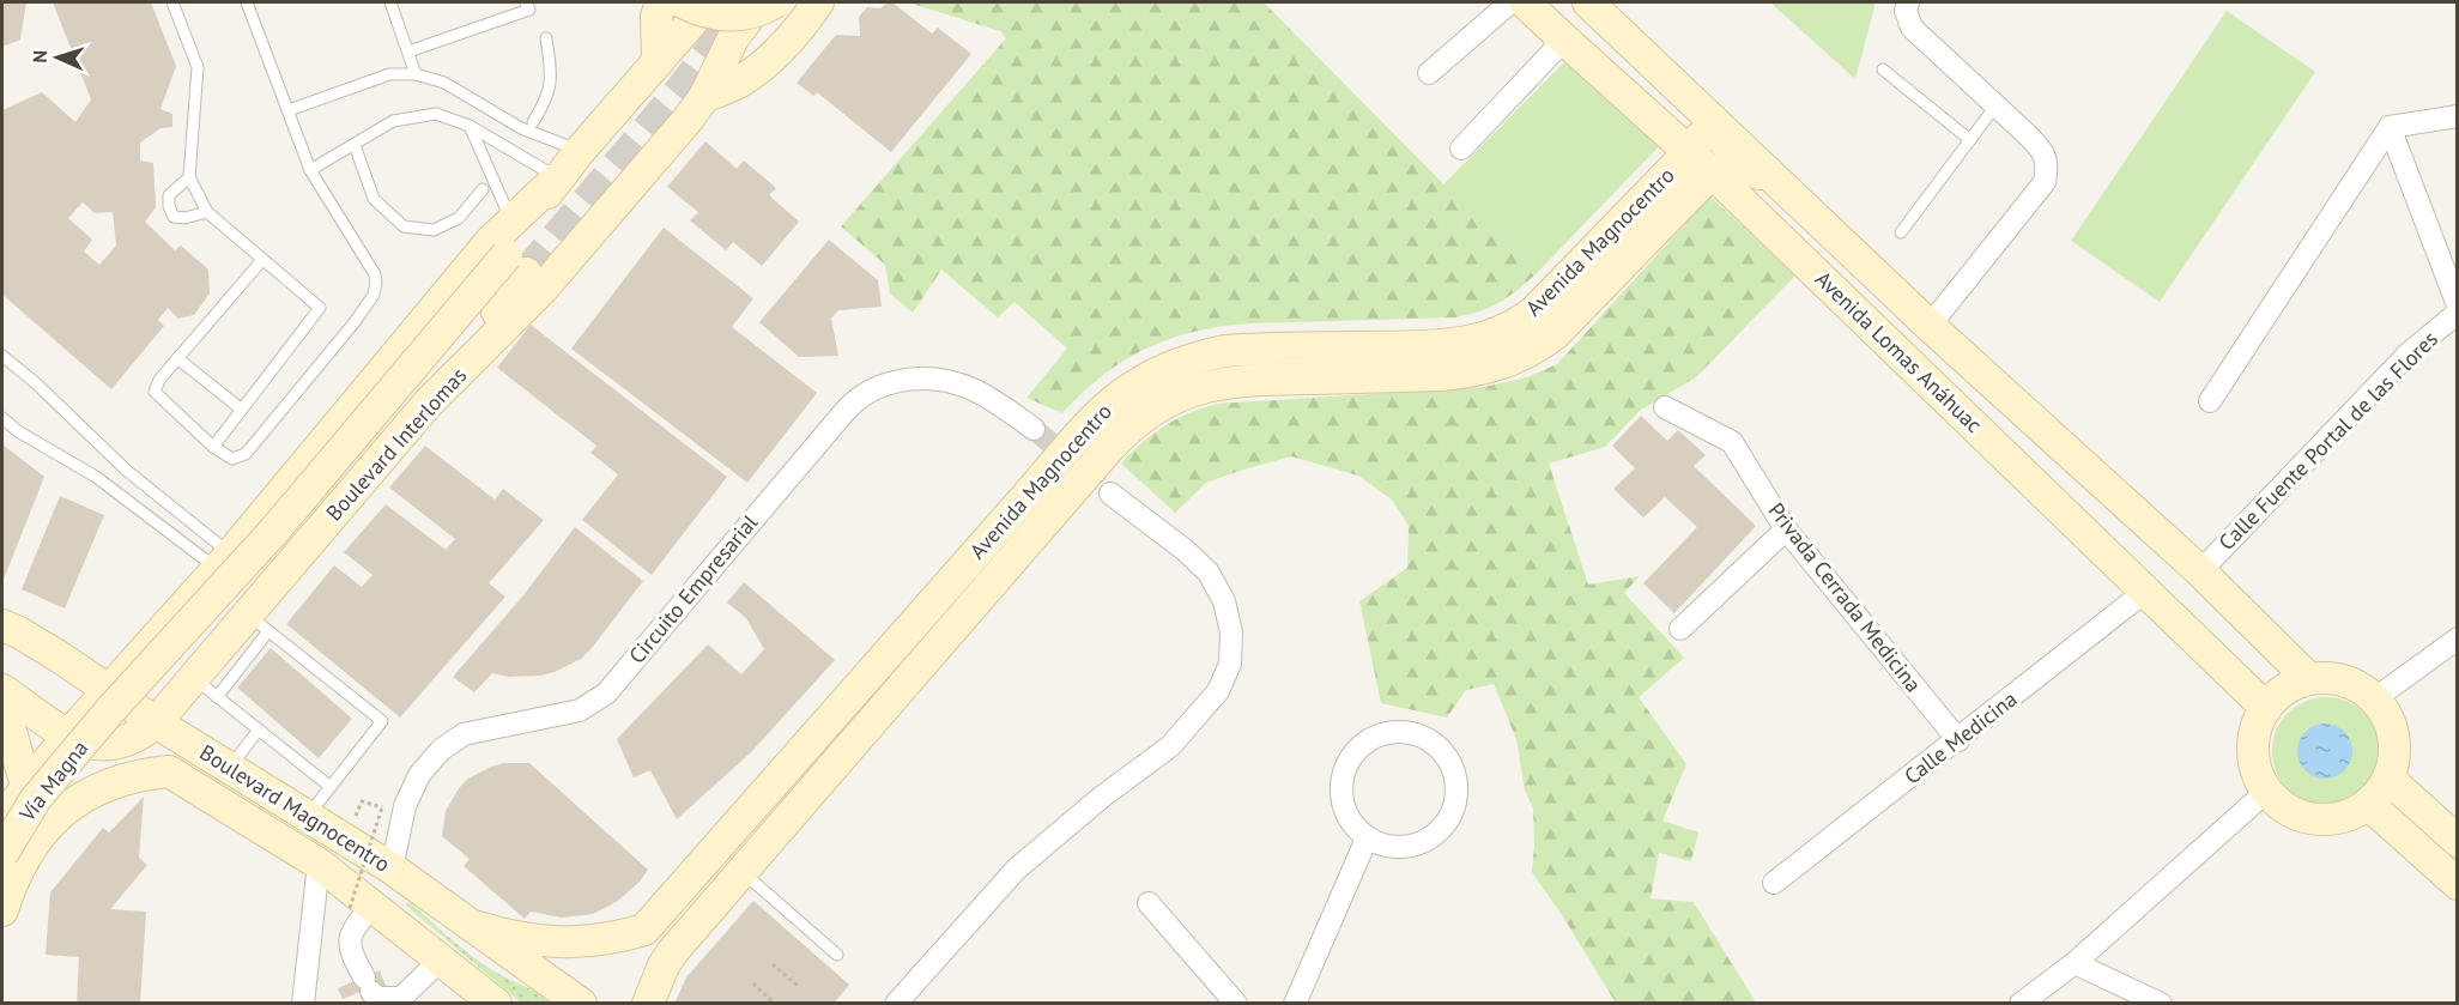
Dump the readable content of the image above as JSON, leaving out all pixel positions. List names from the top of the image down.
{
  "streets": {
    "main road": [
      "Avenida Magnocentro",
      "Avenida Lomas Anáhuac",
      "Boulevard Interlomas",
      "Vía Magna",
      "Boulevard Magnocentro"
    ],
    "street": [
      "Calle Fuente Portal de las Flores",
      "Circuito Empresarial",
      "Privada Cerrada Medicina",
      "Calle Medicina"
    ]
  },
  "crossings": [
    ["Avenida Magnocentro", "Avenida Lomas Anáhuac"],
    ["Avenida Magnocentro", "Boulevard Magnocentro"],
    ["Avenida Lomas Anáhuac", "Calle Fuente Portal de las Flores"],
    ["Avenida Lomas Anáhuac", "Calle Medicina"],
    ["Boulevard Interlomas", "Vía Magna"],
    ["Boulevard Interlomas", "Boulevard Magnocentro"],
    ["Circuito Empresarial", "Boulevard Magnocentro"],
    ["Privada Cerrada Medicina", "Calle Medicina"],
    ["Vía Magna", "Boulevard Magnocentro"]
  ],
  "north": "left"
}
